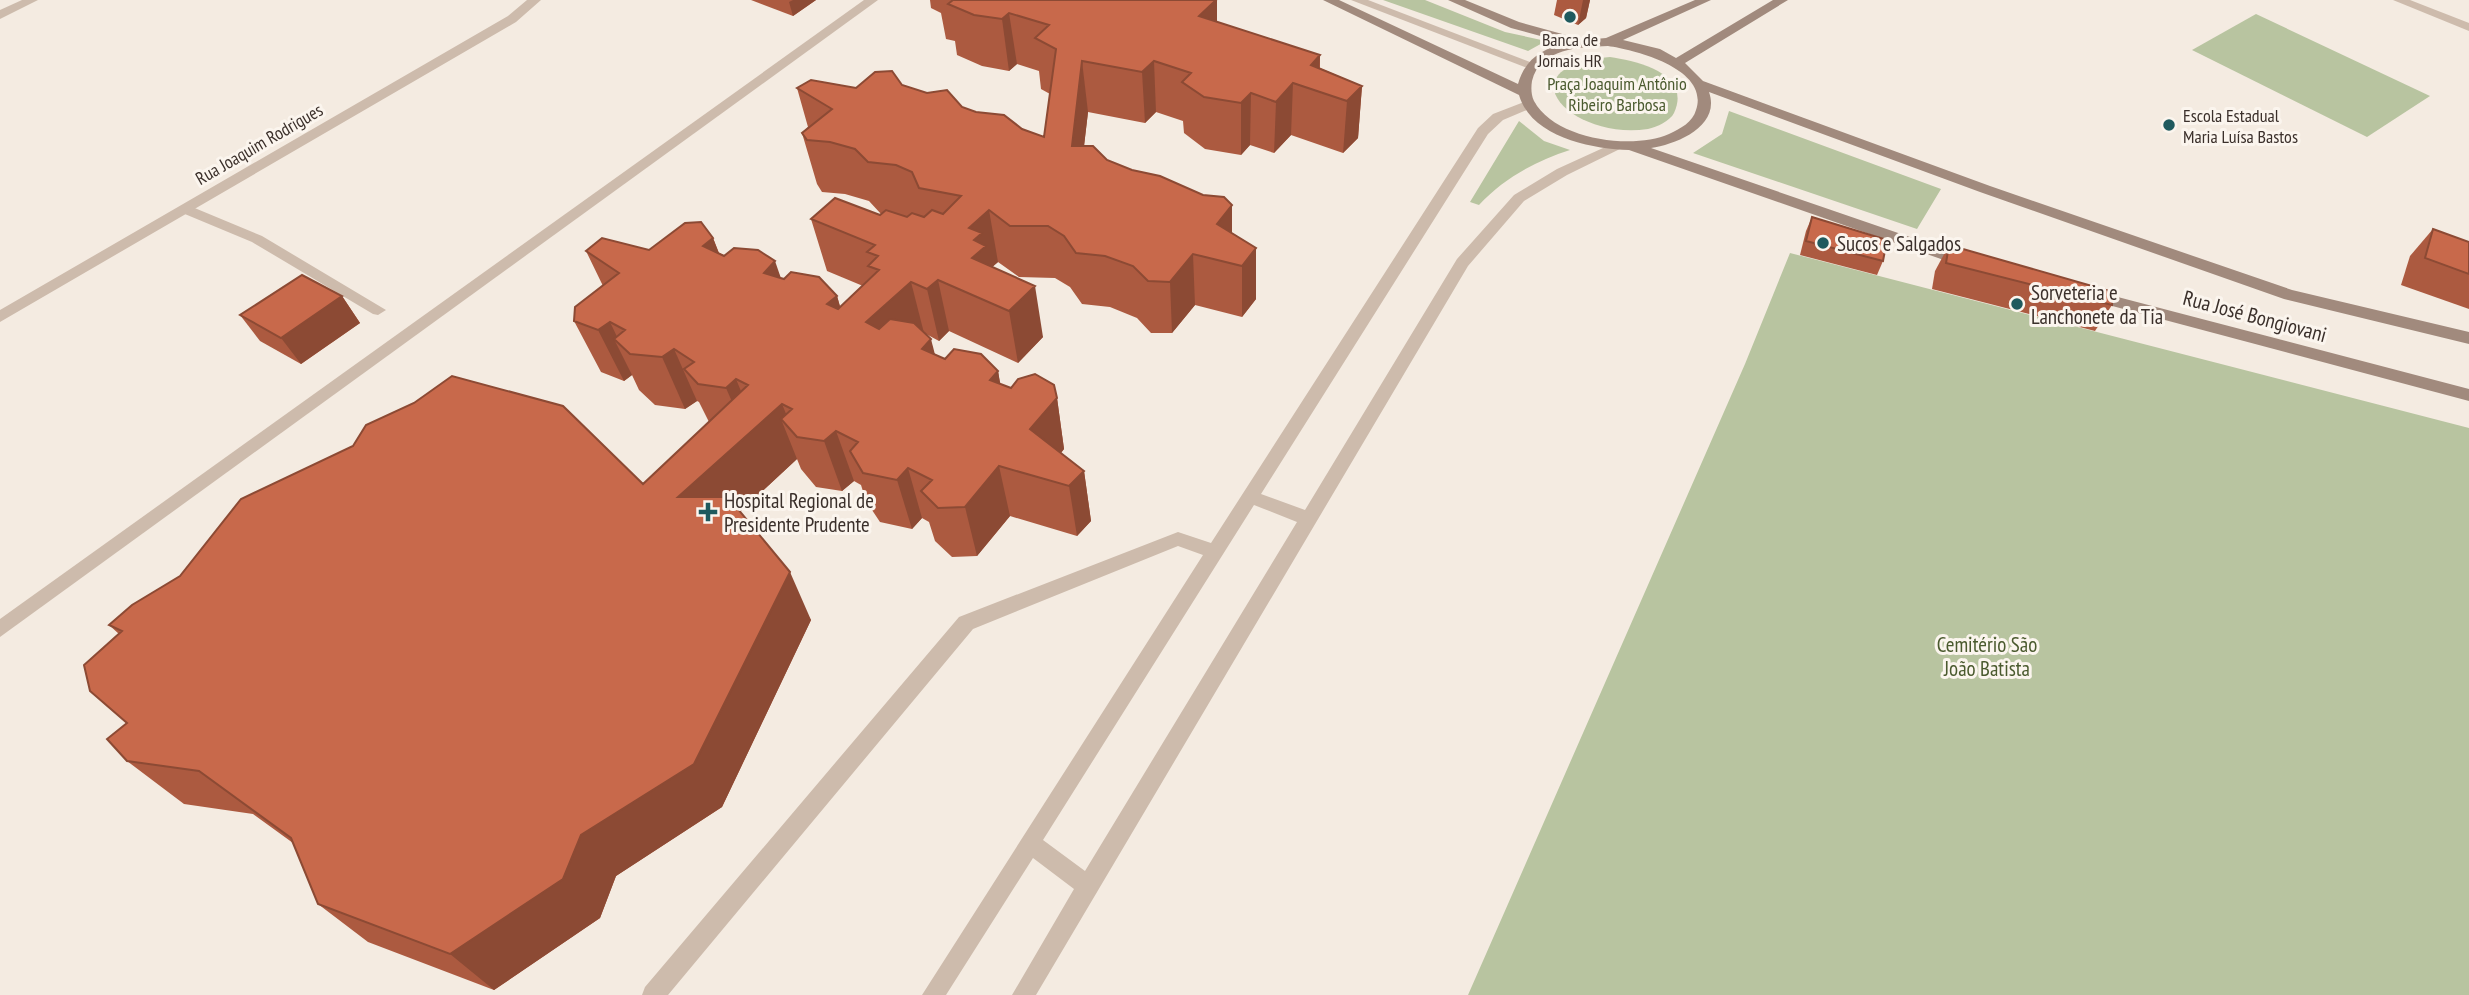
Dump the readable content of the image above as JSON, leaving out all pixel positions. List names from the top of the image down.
{
  "streets": {
    "street": ["Rua Joaquim Rodrigues", "Rua José Bongiovani"]
  },
  "parks": ["Praça Joaquim Antônio Ribeiro Barbosa", "Cemitério São João Batista"],
  "places": {
    "other": [
      "Banca de Jornais HR",
      "Escola Estadual Maria Luísa Bastos",
      "Sucos e Salgados",
      "Sorveteria e Lanchonete da Tia"
    ],
    "health": ["Hospital Regional de Presidente Prudente"]
  }
}
